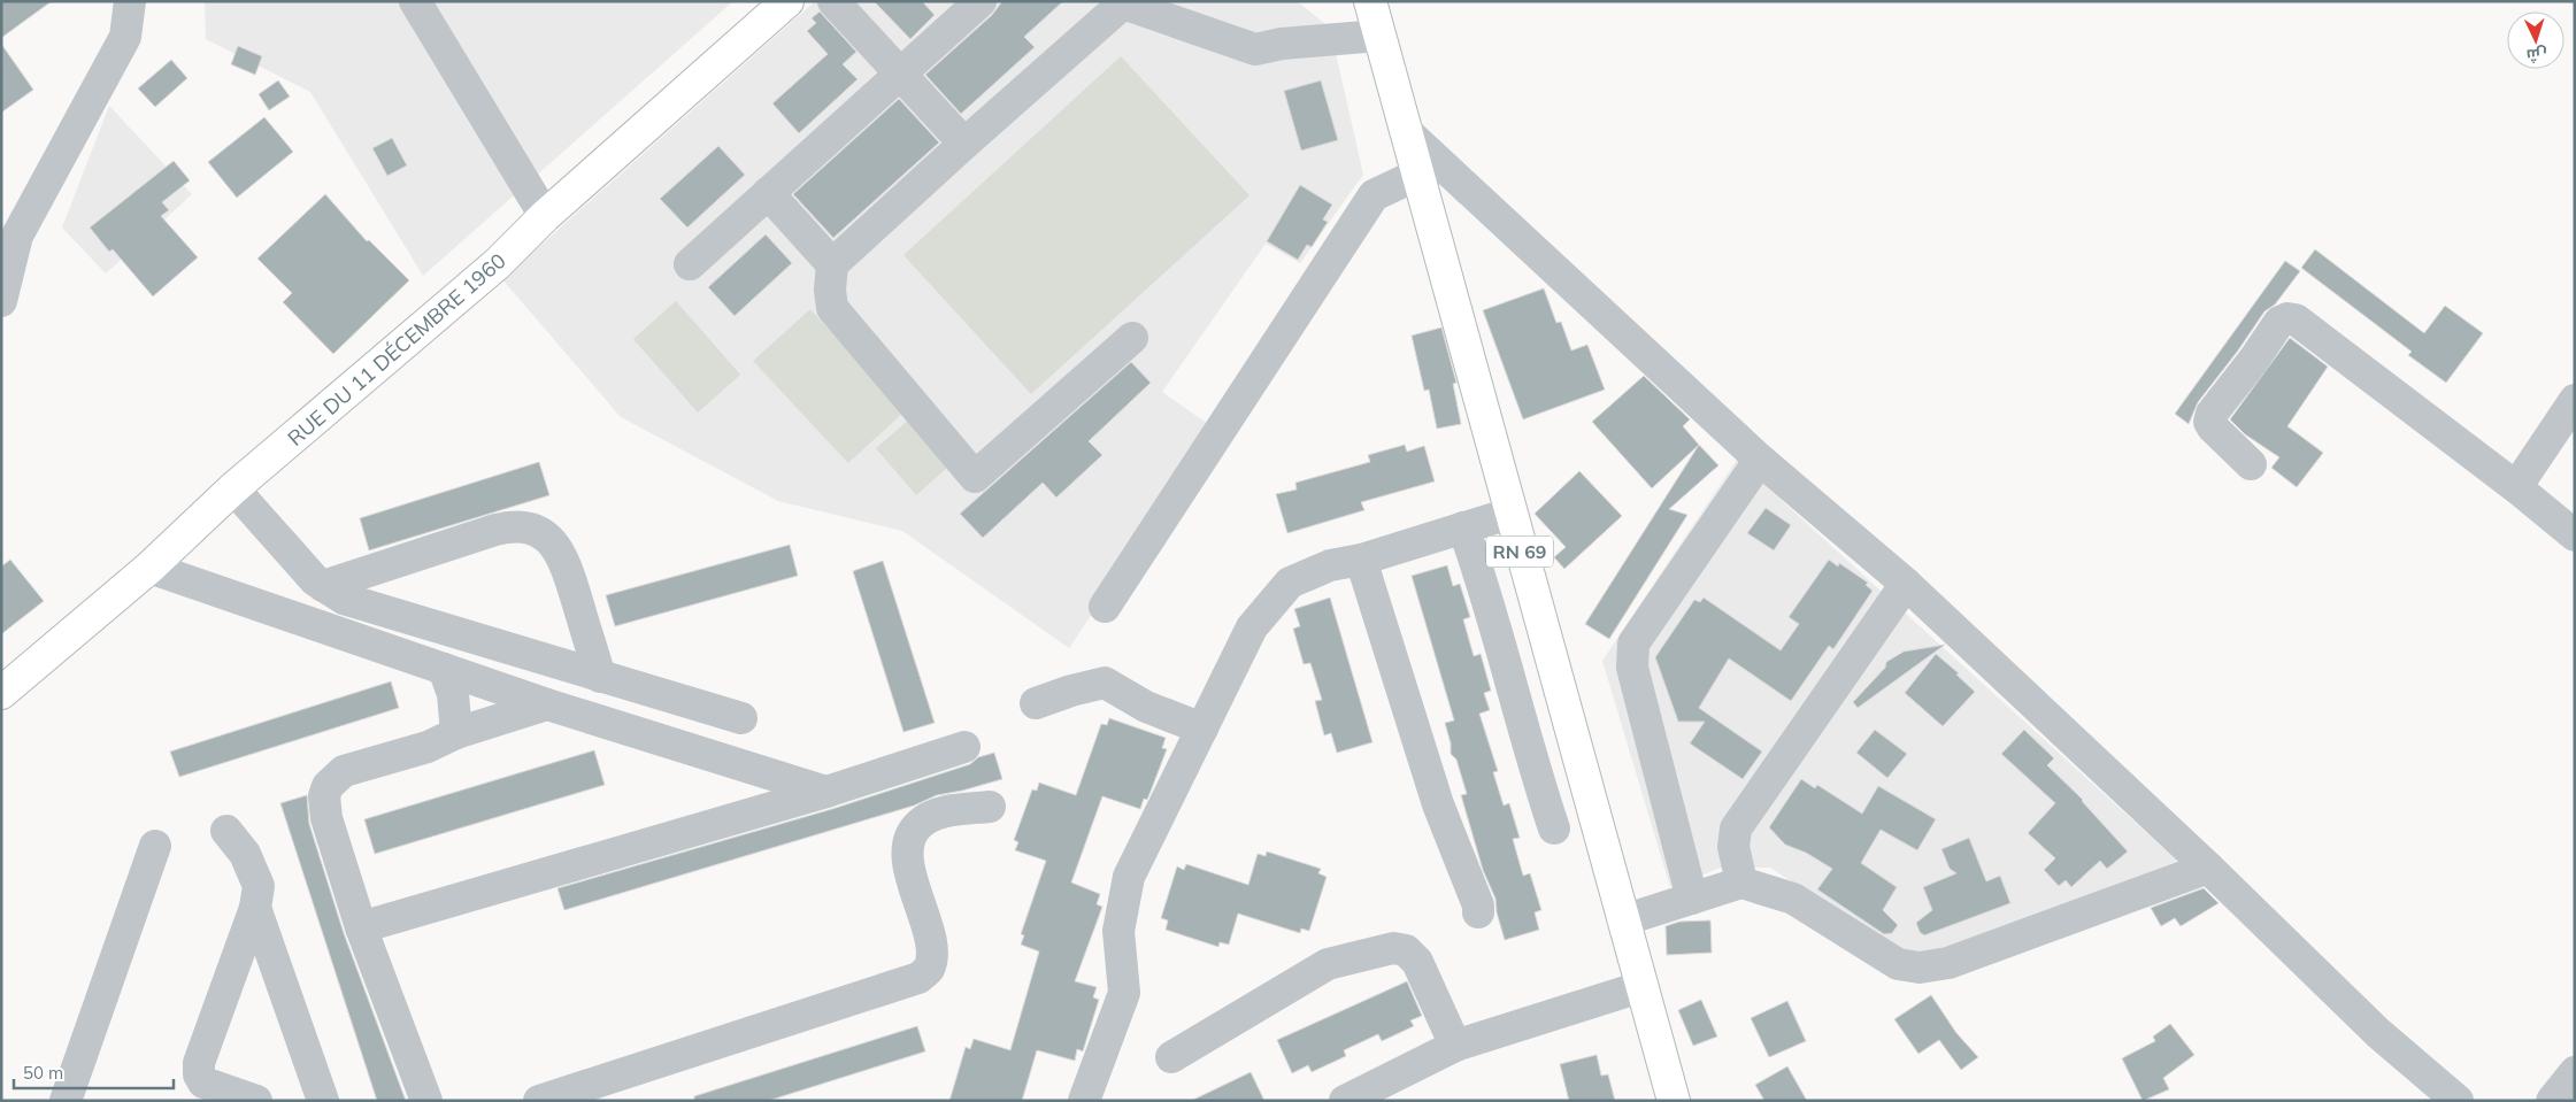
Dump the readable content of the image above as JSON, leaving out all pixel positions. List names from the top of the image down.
{
  "streets": {
    "main road": ["RUE DU 11 DÉCEMBRE 1960", "RN 69"]
  },
  "scale_bar": "50 m",
  "north": "bottom"
}
